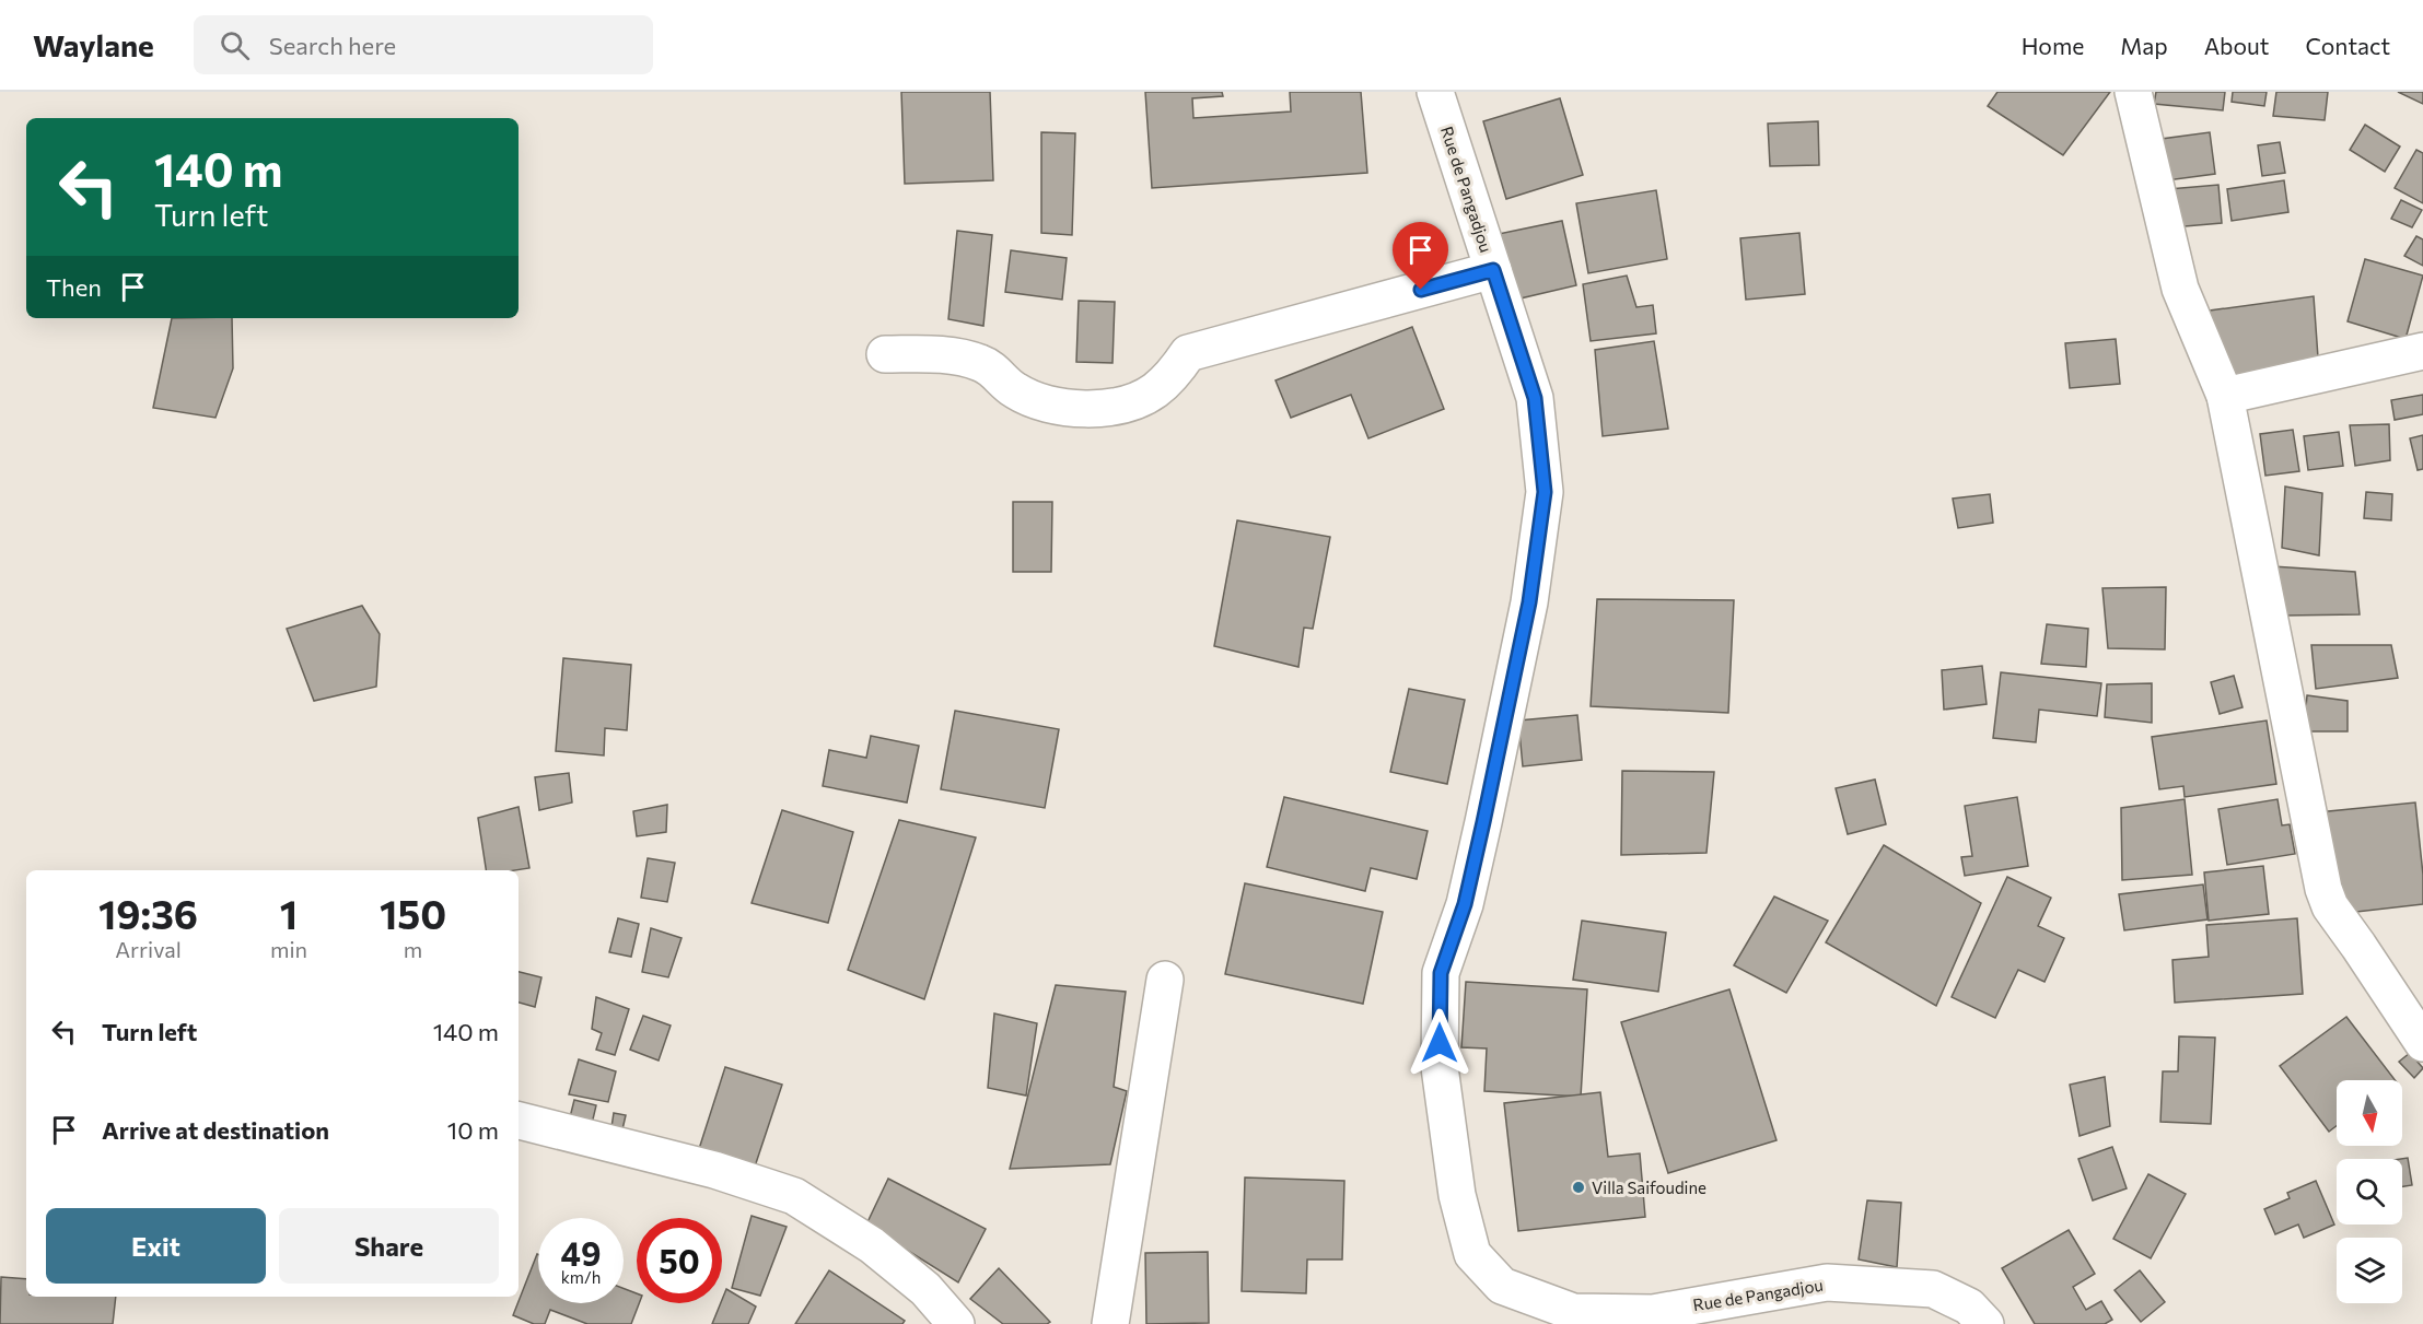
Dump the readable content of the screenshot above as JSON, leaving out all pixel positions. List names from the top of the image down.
{
  "streets": {
    "street": ["Rue de Pangadjou"]
  },
  "places": ["Villa Saifoudine"],
  "north": "bottom",
  "page": {
    "header": "Waylane",
    "search": "Search here",
    "nav": [
      "Home",
      "Map",
      "About",
      "Contact"
    ],
    "turn": ["140 m", "Turn left"],
    "then": "Then",
    "eta": [
      "19:36",
      "Arrival",
      "1",
      "min",
      "150",
      "m"
    ],
    "list": [
      {
        "name": "Turn left",
        "value": "140 m"
      },
      {
        "name": "Arrive at destination",
        "value": "10 m"
      }
    ],
    "buttons": ["Exit", "Share"],
    "speed": "49 km/h",
    "limit": "50"
  }
}
